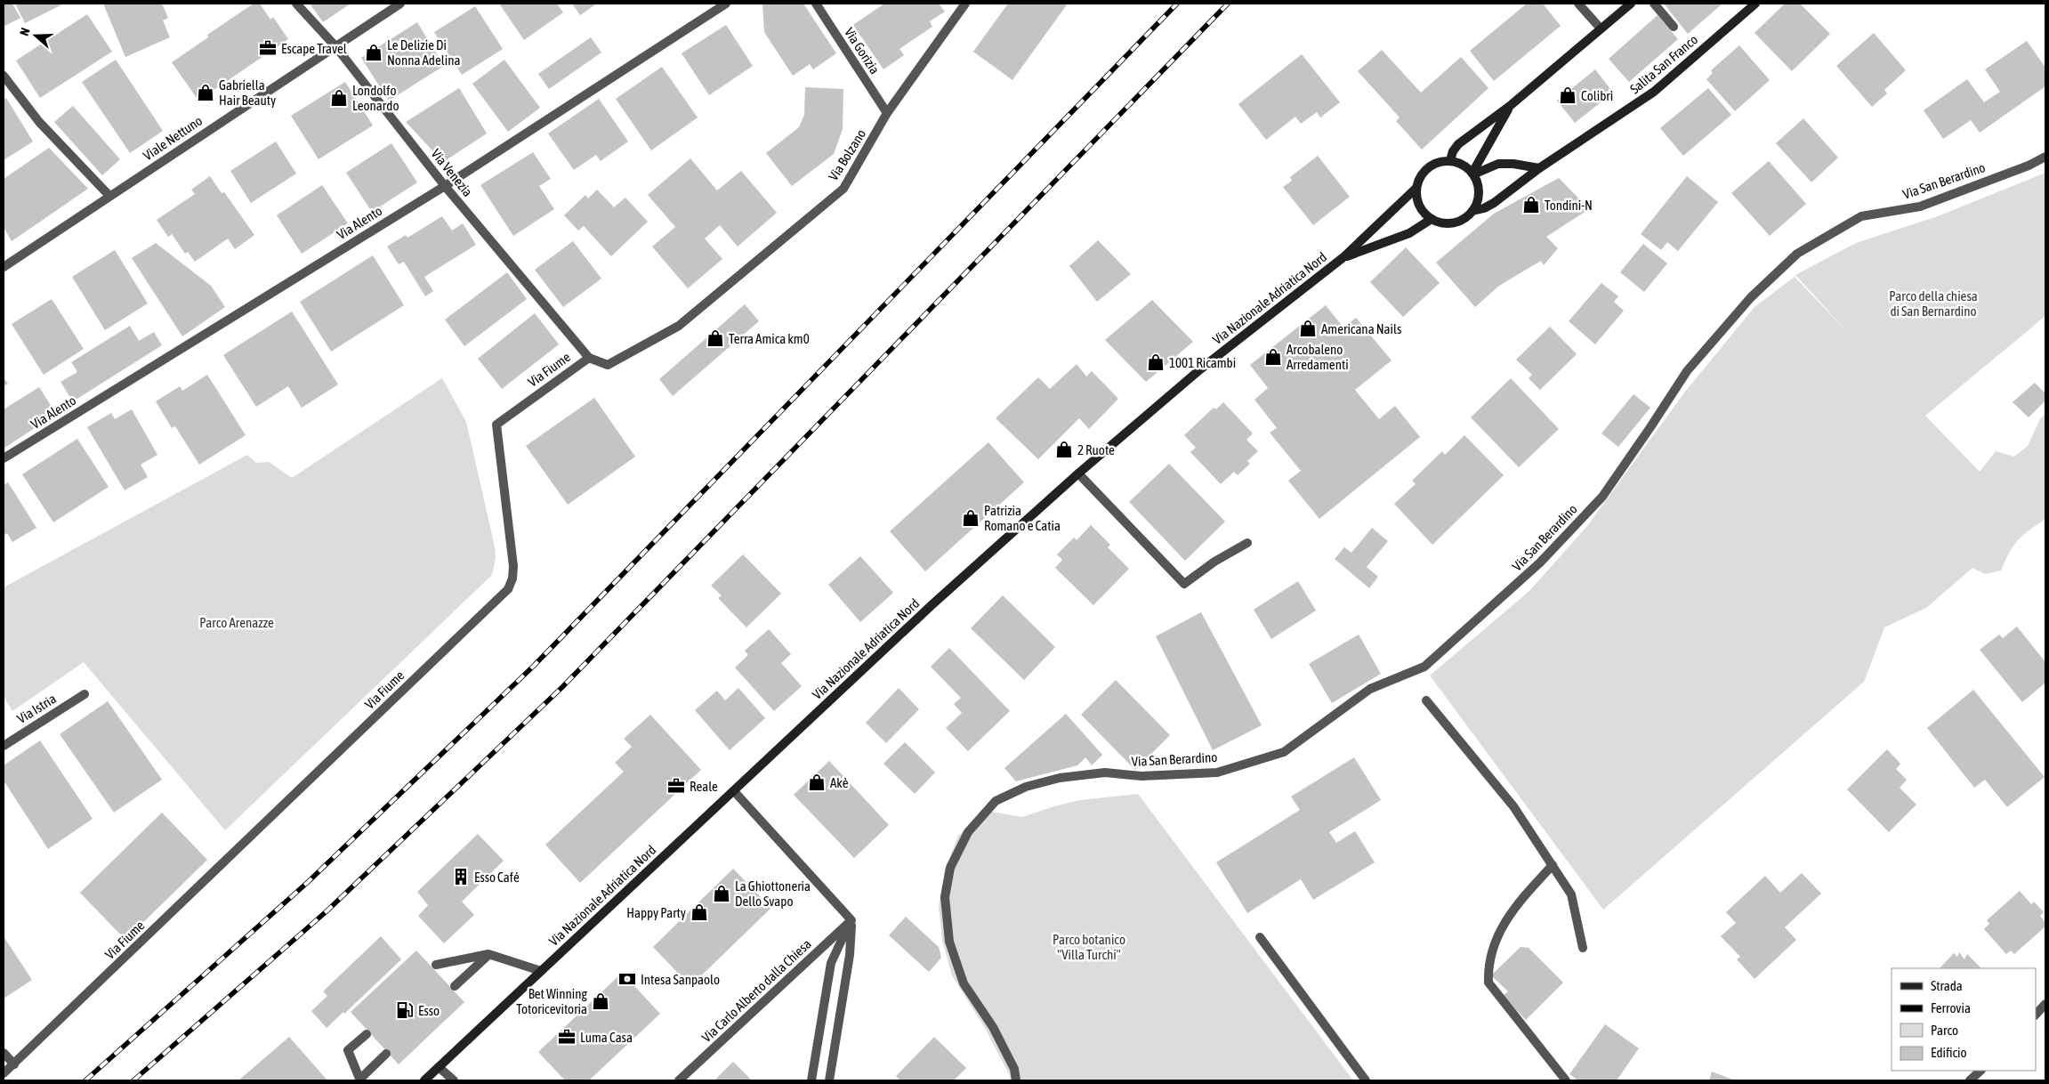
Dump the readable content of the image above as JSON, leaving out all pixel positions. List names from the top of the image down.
{
  "streets": {
    "main road": ["Salita San Franco", "Via Nazionale Adriatica Nord"],
    "street": [
      "Via Gorizia",
      "Viale Nettuno",
      "Via Bolzano",
      "Via Venezia",
      "Via San Berardino",
      "Via Alento",
      "Via Fiume",
      "Via Istria",
      "Via Carlo Alberto dalla Chiesa"
    ]
  },
  "crossings": [
    ["Via Gorizia", "Via Bolzano"],
    ["Salita San Franco", "Via Nazionale Adriatica Nord"],
    ["Viale Nettuno", "Via Venezia"],
    ["Via Bolzano", "Via Fiume"],
    ["Via Venezia", "Via Alento"],
    ["Via Venezia", "Via Fiume"]
  ],
  "parks": ["Parco della chiesa di San Bernardino", "Parco Arenazze", "Parco botanico \"Villa Turchi\""],
  "places": {
    "office": ["Escape Travel", "Reale", "Luma Casa"],
    "shop": [
      "Le Delizie Di Nonna Adelina",
      "Gabriella Hair Beauty",
      "Colibrì",
      "Londolfo Leonardo",
      "Tondini-N",
      "Americana Nails",
      "Terra Amica km0",
      "Arcobaleno Arredamenti",
      "1001 Ricambi",
      "2 Ruote",
      "Patrizia Romano e Catia",
      "Akè",
      "La Ghiottoneria Dello Svapo",
      "Happy Party",
      "Bet Winning Totoricevitoria"
    ],
    "building": ["Esso Café"],
    "bank": ["Intesa Sanpaolo"],
    "fuel station": ["Esso"]
  },
  "legend": [
    "Strada",
    "Ferrovia",
    "Parco",
    "Edificio"
  ],
  "north": "left"
}
